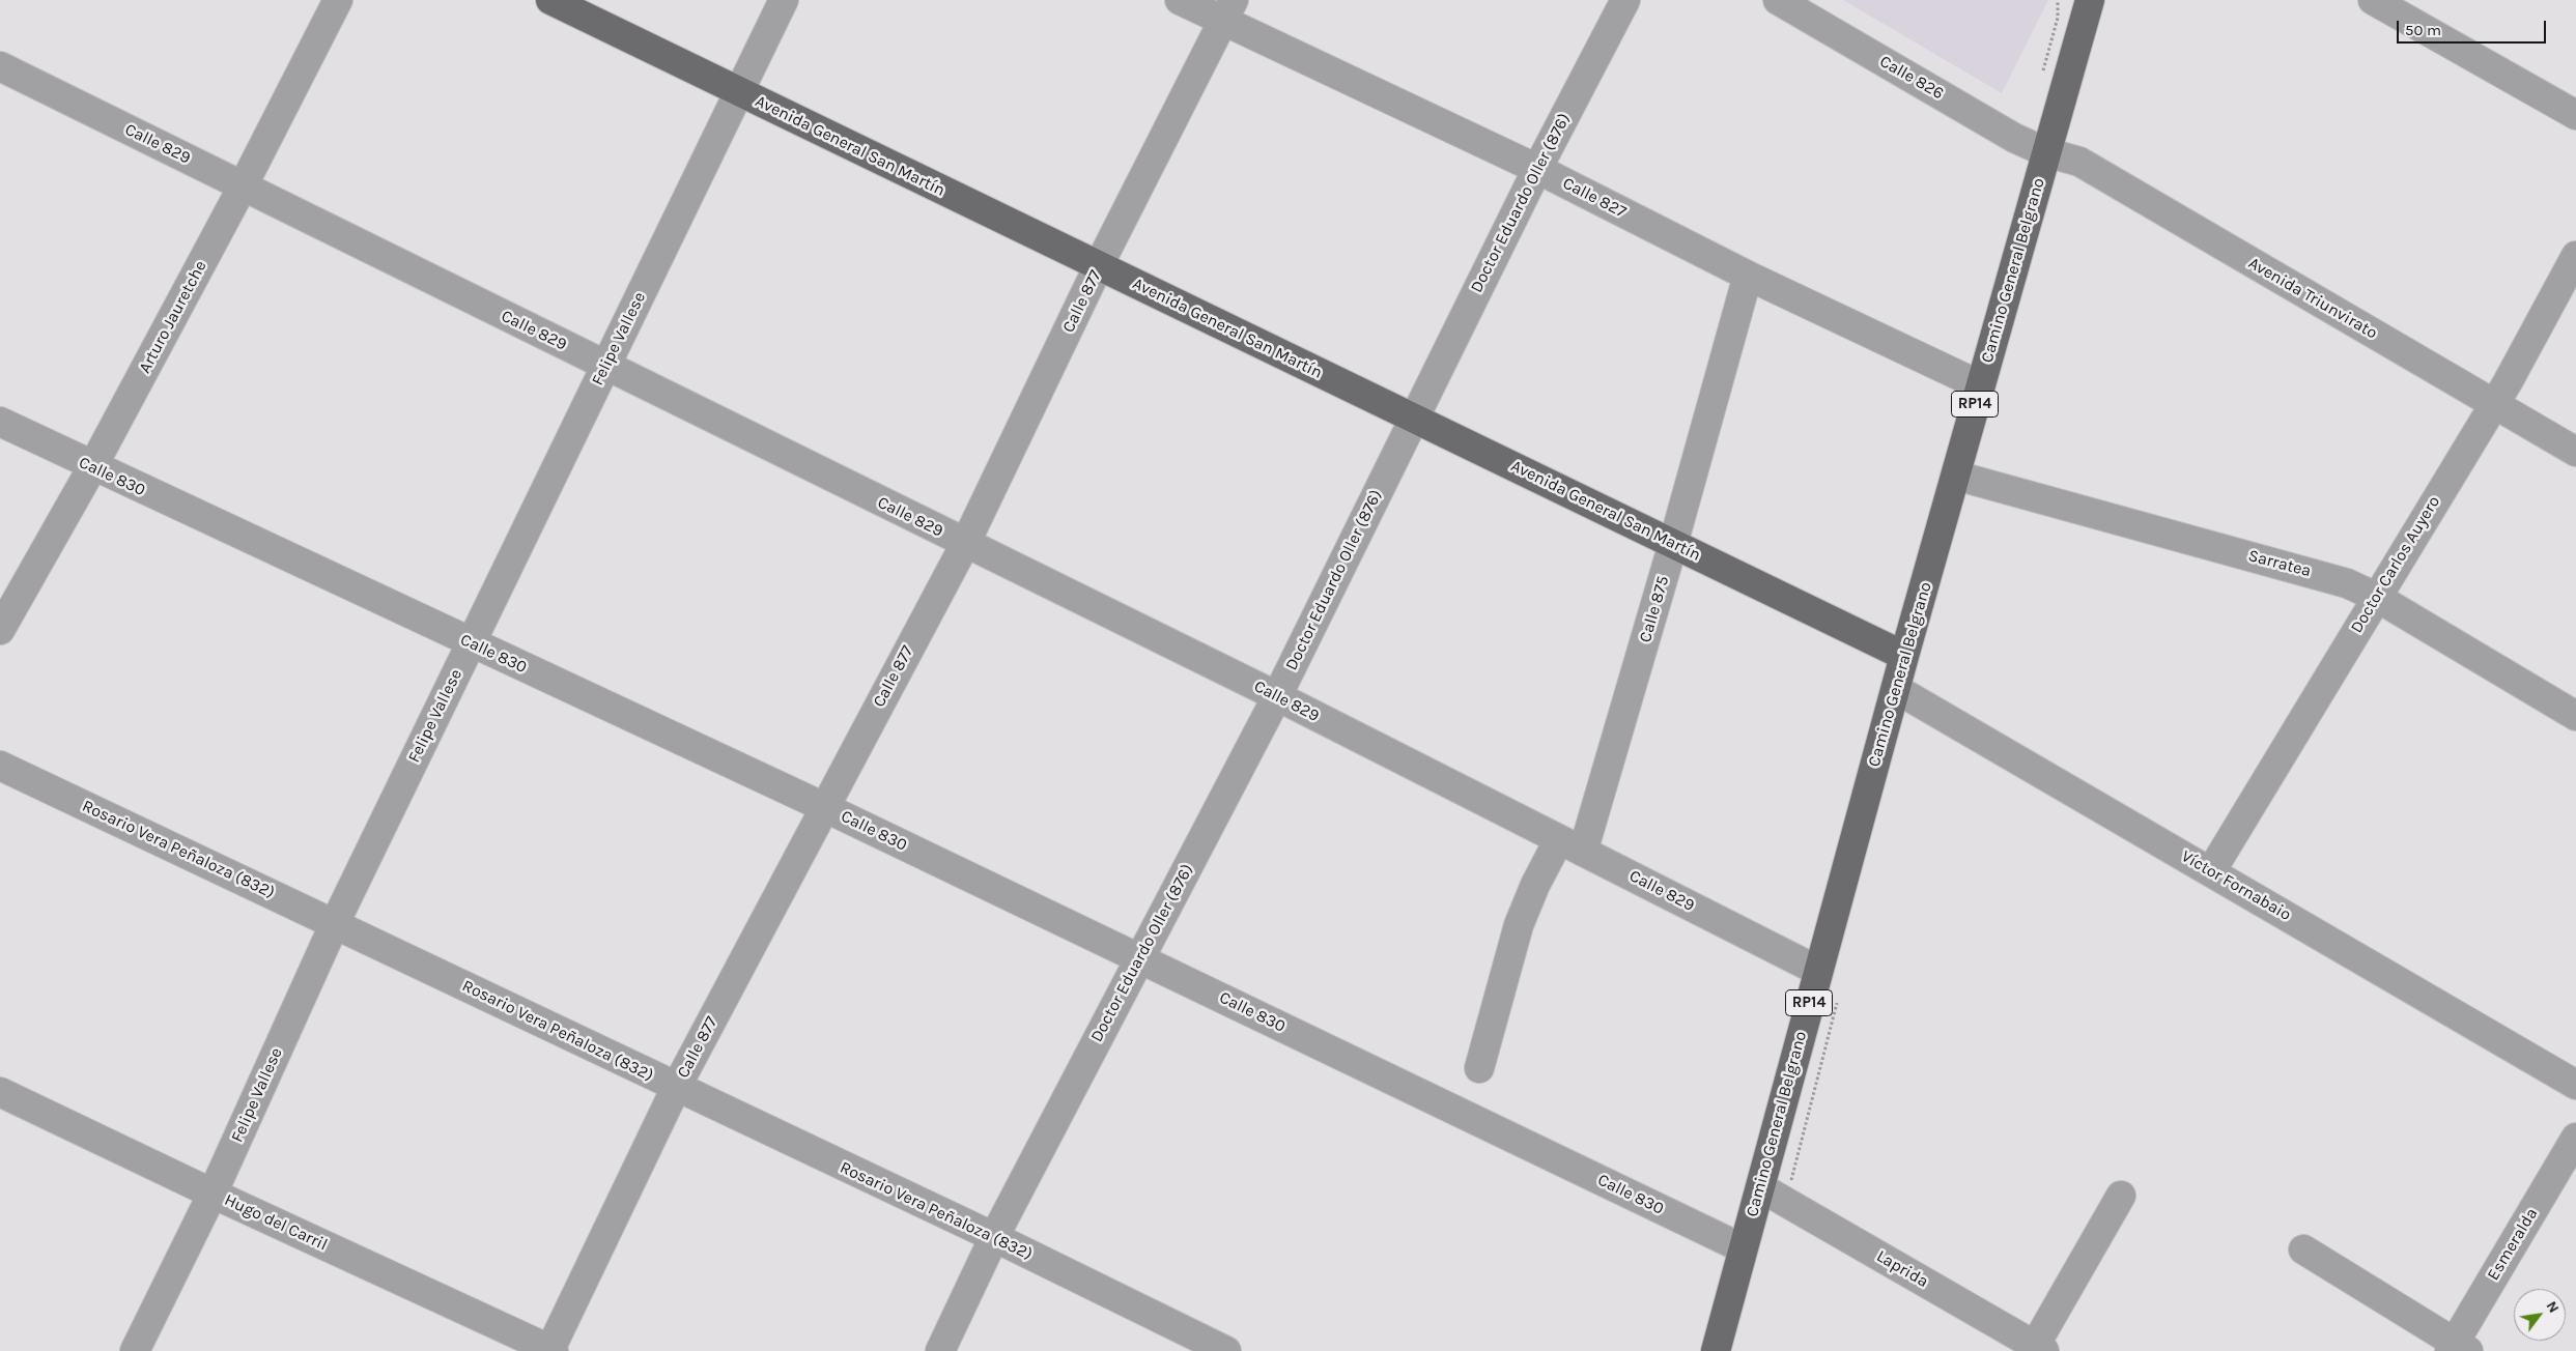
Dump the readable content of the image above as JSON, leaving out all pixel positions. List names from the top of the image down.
{
  "streets": {
    "main road": ["Avenida General San Martín", "Camino General Belgrano", "RP14"],
    "street": [
      "Calle 826",
      "Calle 829",
      "Calle 827",
      "Doctor Eduardo Oller (876)",
      "Avenida Triunvirato",
      "Calle 877",
      "Arturo Jauretche",
      "Felipe Vallese",
      "Calle 830",
      "Sarratea",
      "Doctor Carlos Auyero",
      "Calle 875",
      "Rosario Vera Peñaloza (832)",
      "Víctor Fornabaio",
      "Hugo del Carril",
      "Esmeralda",
      "Laprida"
    ]
  },
  "crossings": [
    ["Calle 826", "Camino General Belgrano"],
    ["Calle 826", "Avenida Triunvirato"],
    ["Calle 829", "Doctor Eduardo Oller (876)"],
    ["Calle 829", "Camino General Belgrano"],
    ["Calle 829", "Calle 877"],
    ["Calle 829", "Arturo Jauretche"],
    ["Calle 829", "Felipe Vallese"],
    ["Calle 829", "Calle 875"],
    ["Avenida General San Martín", "Doctor Eduardo Oller (876)"],
    ["Avenida General San Martín", "Camino General Belgrano"],
    ["Avenida General San Martín", "Calle 877"],
    ["Avenida General San Martín", "Felipe Vallese"],
    ["Avenida General San Martín", "Calle 875"],
    ["Calle 827", "Doctor Eduardo Oller (876)"],
    ["Calle 827", "Camino General Belgrano"],
    ["Calle 827", "Calle 877"],
    ["Calle 827", "Calle 875"],
    ["Doctor Eduardo Oller (876)", "Calle 830"],
    ["Doctor Eduardo Oller (876)", "Rosario Vera Peñaloza (832)"],
    ["Camino General Belgrano", "Avenida Triunvirato"],
    ["Camino General Belgrano", "Calle 830"],
    ["Camino General Belgrano", "Sarratea"],
    ["Camino General Belgrano", "Víctor Fornabaio"],
    ["Camino General Belgrano", "Laprida"],
    ["Avenida Triunvirato", "Doctor Carlos Auyero"],
    ["Calle 877", "Calle 830"],
    ["Calle 877", "Rosario Vera Peñaloza (832)"],
    ["Calle 877", "Hugo del Carril"],
    ["Arturo Jauretche", "Calle 830"],
    ["Felipe Vallese", "Calle 830"],
    ["Felipe Vallese", "Rosario Vera Peñaloza (832)"],
    ["Felipe Vallese", "Hugo del Carril"],
    ["Sarratea", "Doctor Carlos Auyero"],
    ["Doctor Carlos Auyero", "Víctor Fornabaio"]
  ],
  "scale_bar": "50 m",
  "north": "top right"
}
